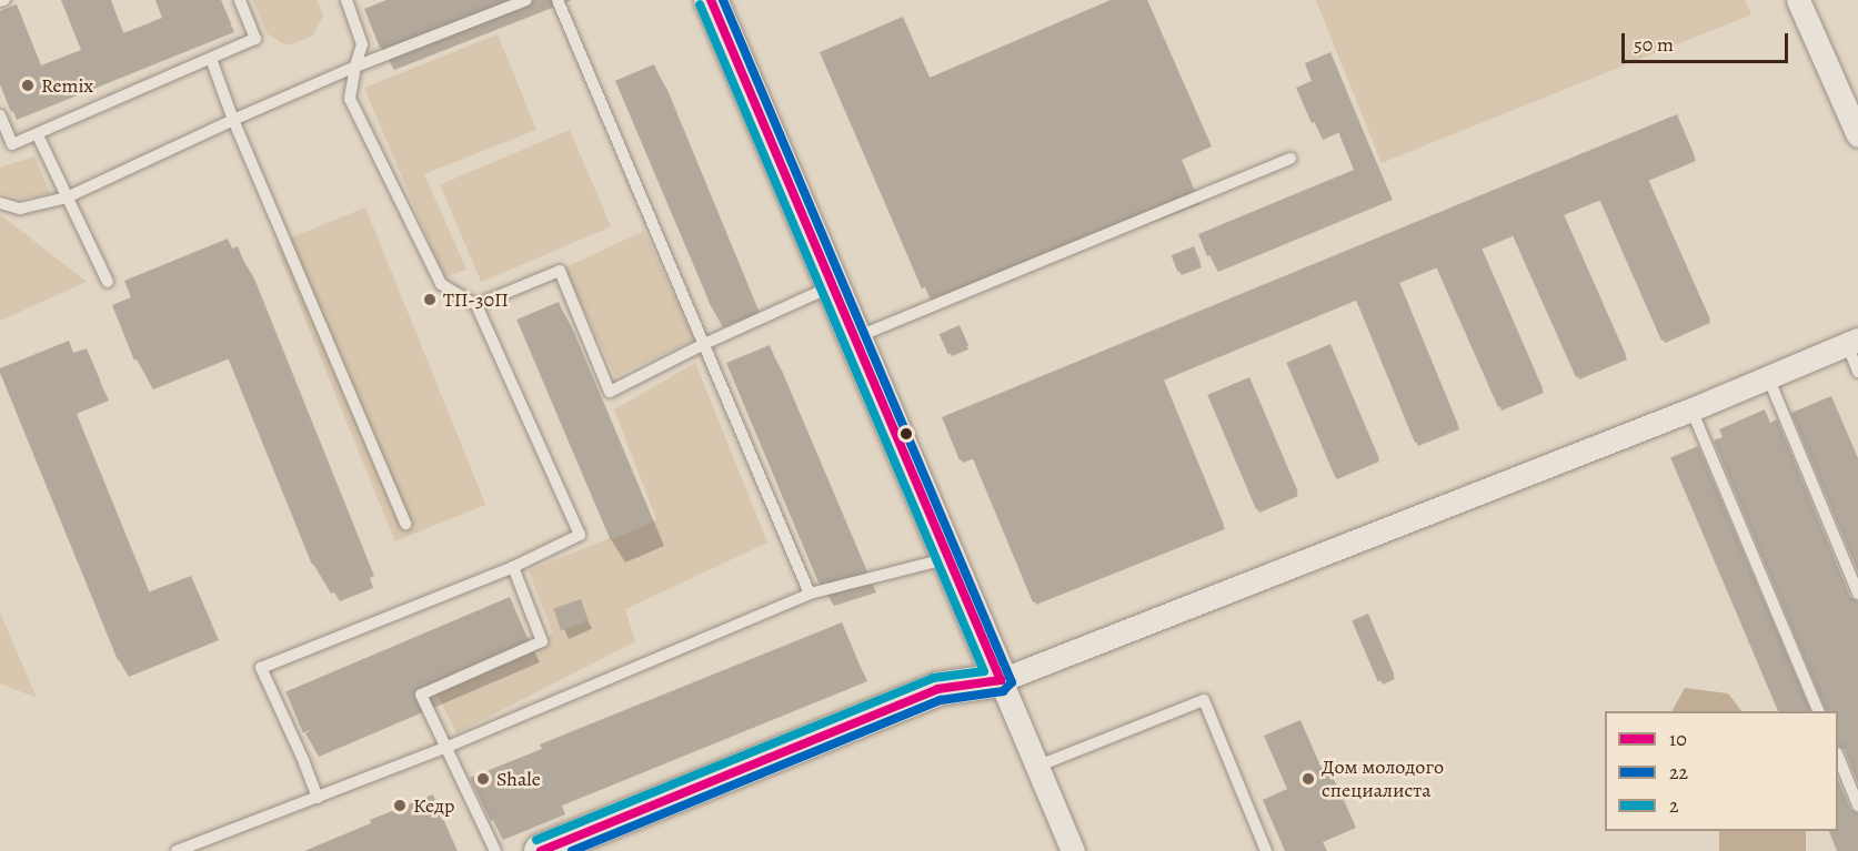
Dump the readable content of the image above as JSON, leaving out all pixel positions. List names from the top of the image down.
{
  "places": [
    "Remix",
    "ТП-30П",
    "Shale",
    "Дом молодого специалиста",
    "Кедр"
  ],
  "lines": ["transit line 10", "transit line 22", "transit line 2"],
  "legend": ["10", "22", "2"],
  "scale_bar": "50 m"
}
